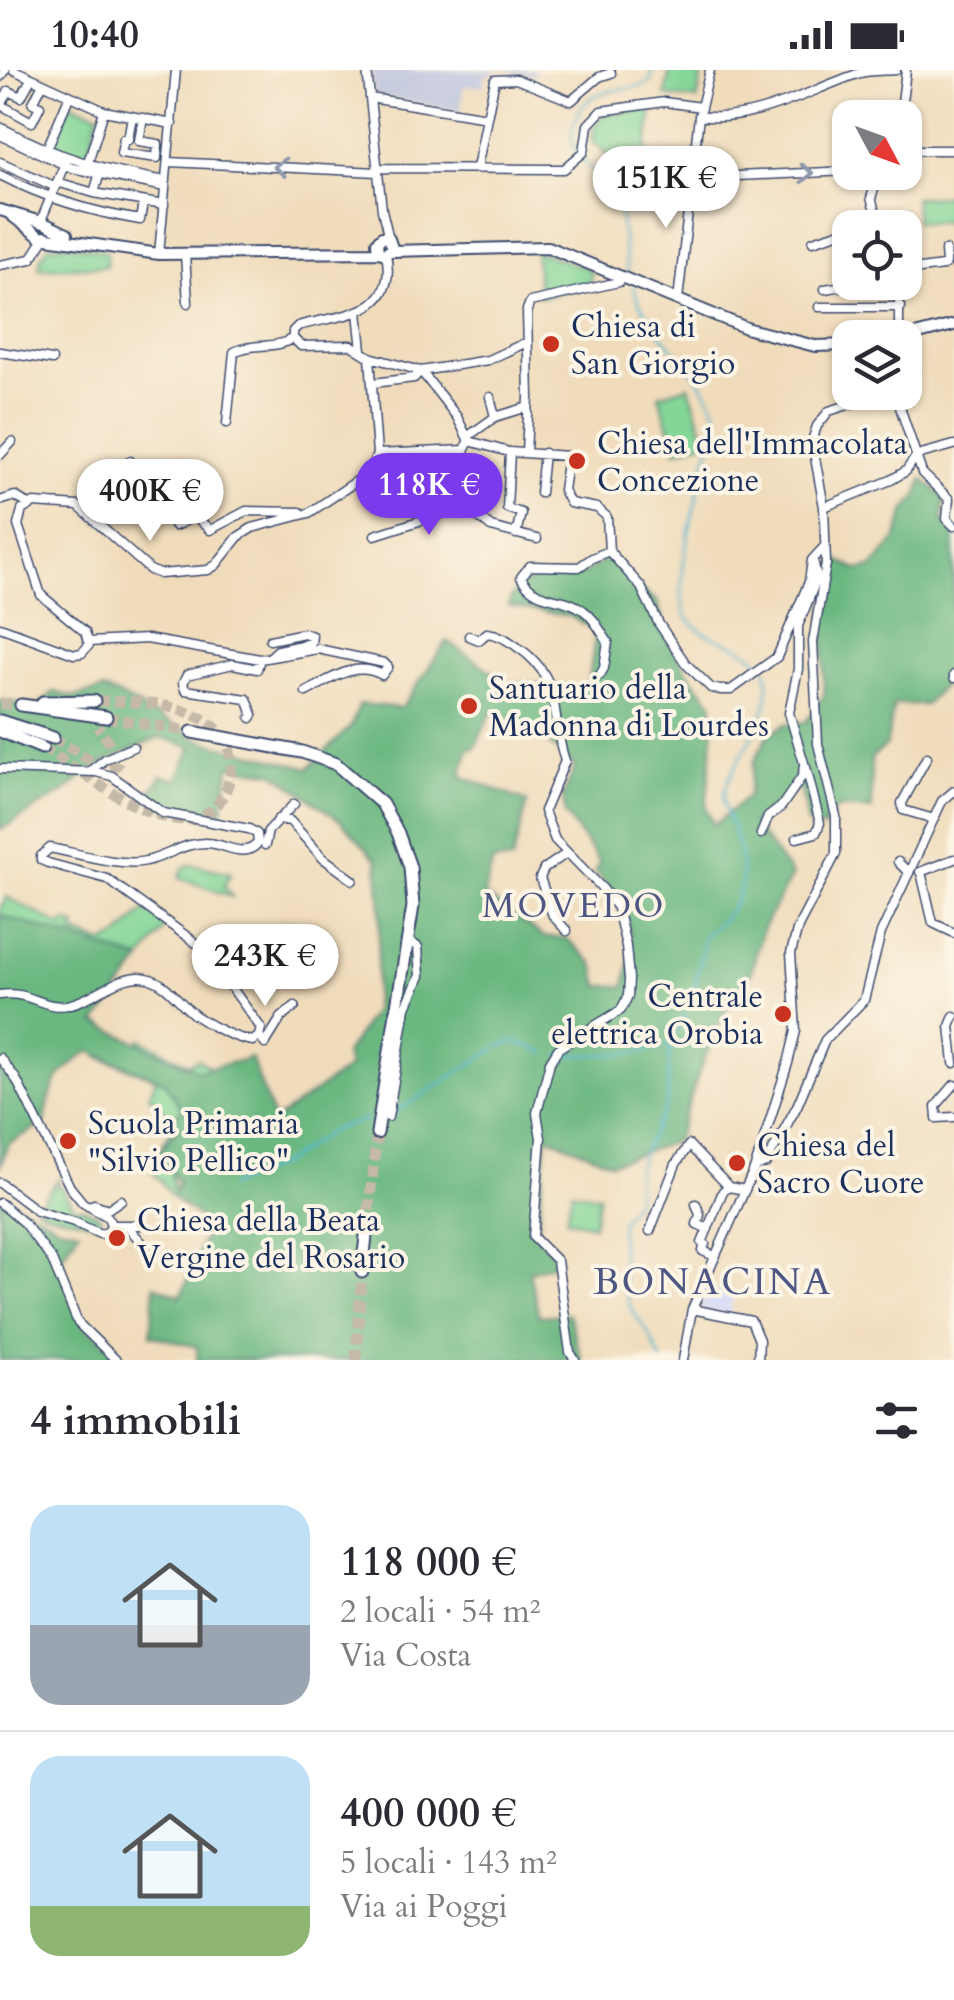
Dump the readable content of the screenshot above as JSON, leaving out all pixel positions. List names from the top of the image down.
{
  "districts": ["MOVEDO", "BONACINA"],
  "places": [
    "Chiesa di San Giorgio",
    "Chiesa dell'Immacolata Concezione",
    "Santuario della Madonna di Lourdes",
    "Centrale elettrica Orobia",
    "Scuola Primaria \"Silvio Pellico\"",
    "Chiesa del Sacro Cuore",
    "Chiesa della Beata Vergine del Rosario"
  ],
  "north": "bottom right",
  "page": {
    "status": "10:40",
    "price": [
      "151K €",
      "118K €",
      "400K €",
      "243K €"
    ],
    "heading": "4 immobili",
    "list": [
      {
        "name": "118 000 €",
        "note": "2 locali · 54 m² · Via Costa"
      },
      {
        "name": "400 000 €",
        "note": "5 locali · 143 m² · Via ai Poggi"
      }
    ]
  }
}
